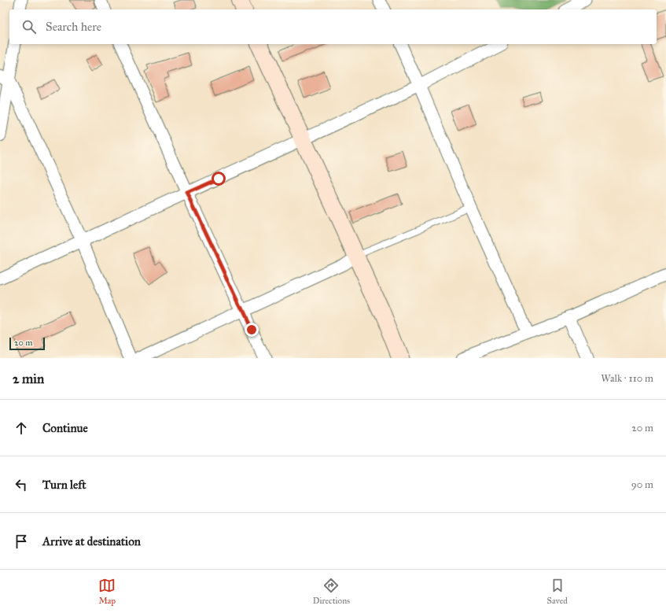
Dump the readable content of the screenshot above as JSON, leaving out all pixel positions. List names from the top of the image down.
{
  "scale_bar": "20 m",
  "page": {
    "search": "Search here",
    "scale": "20 m",
    "heading": ["2 min", "Walk · 110 m"],
    "list": [
      ["Continue", "20 m"],
      ["Turn left", "90 m"],
      "Arrive at destination"
    ],
    "nav": ["Map", "Directions", "Saved"]
  }
}
